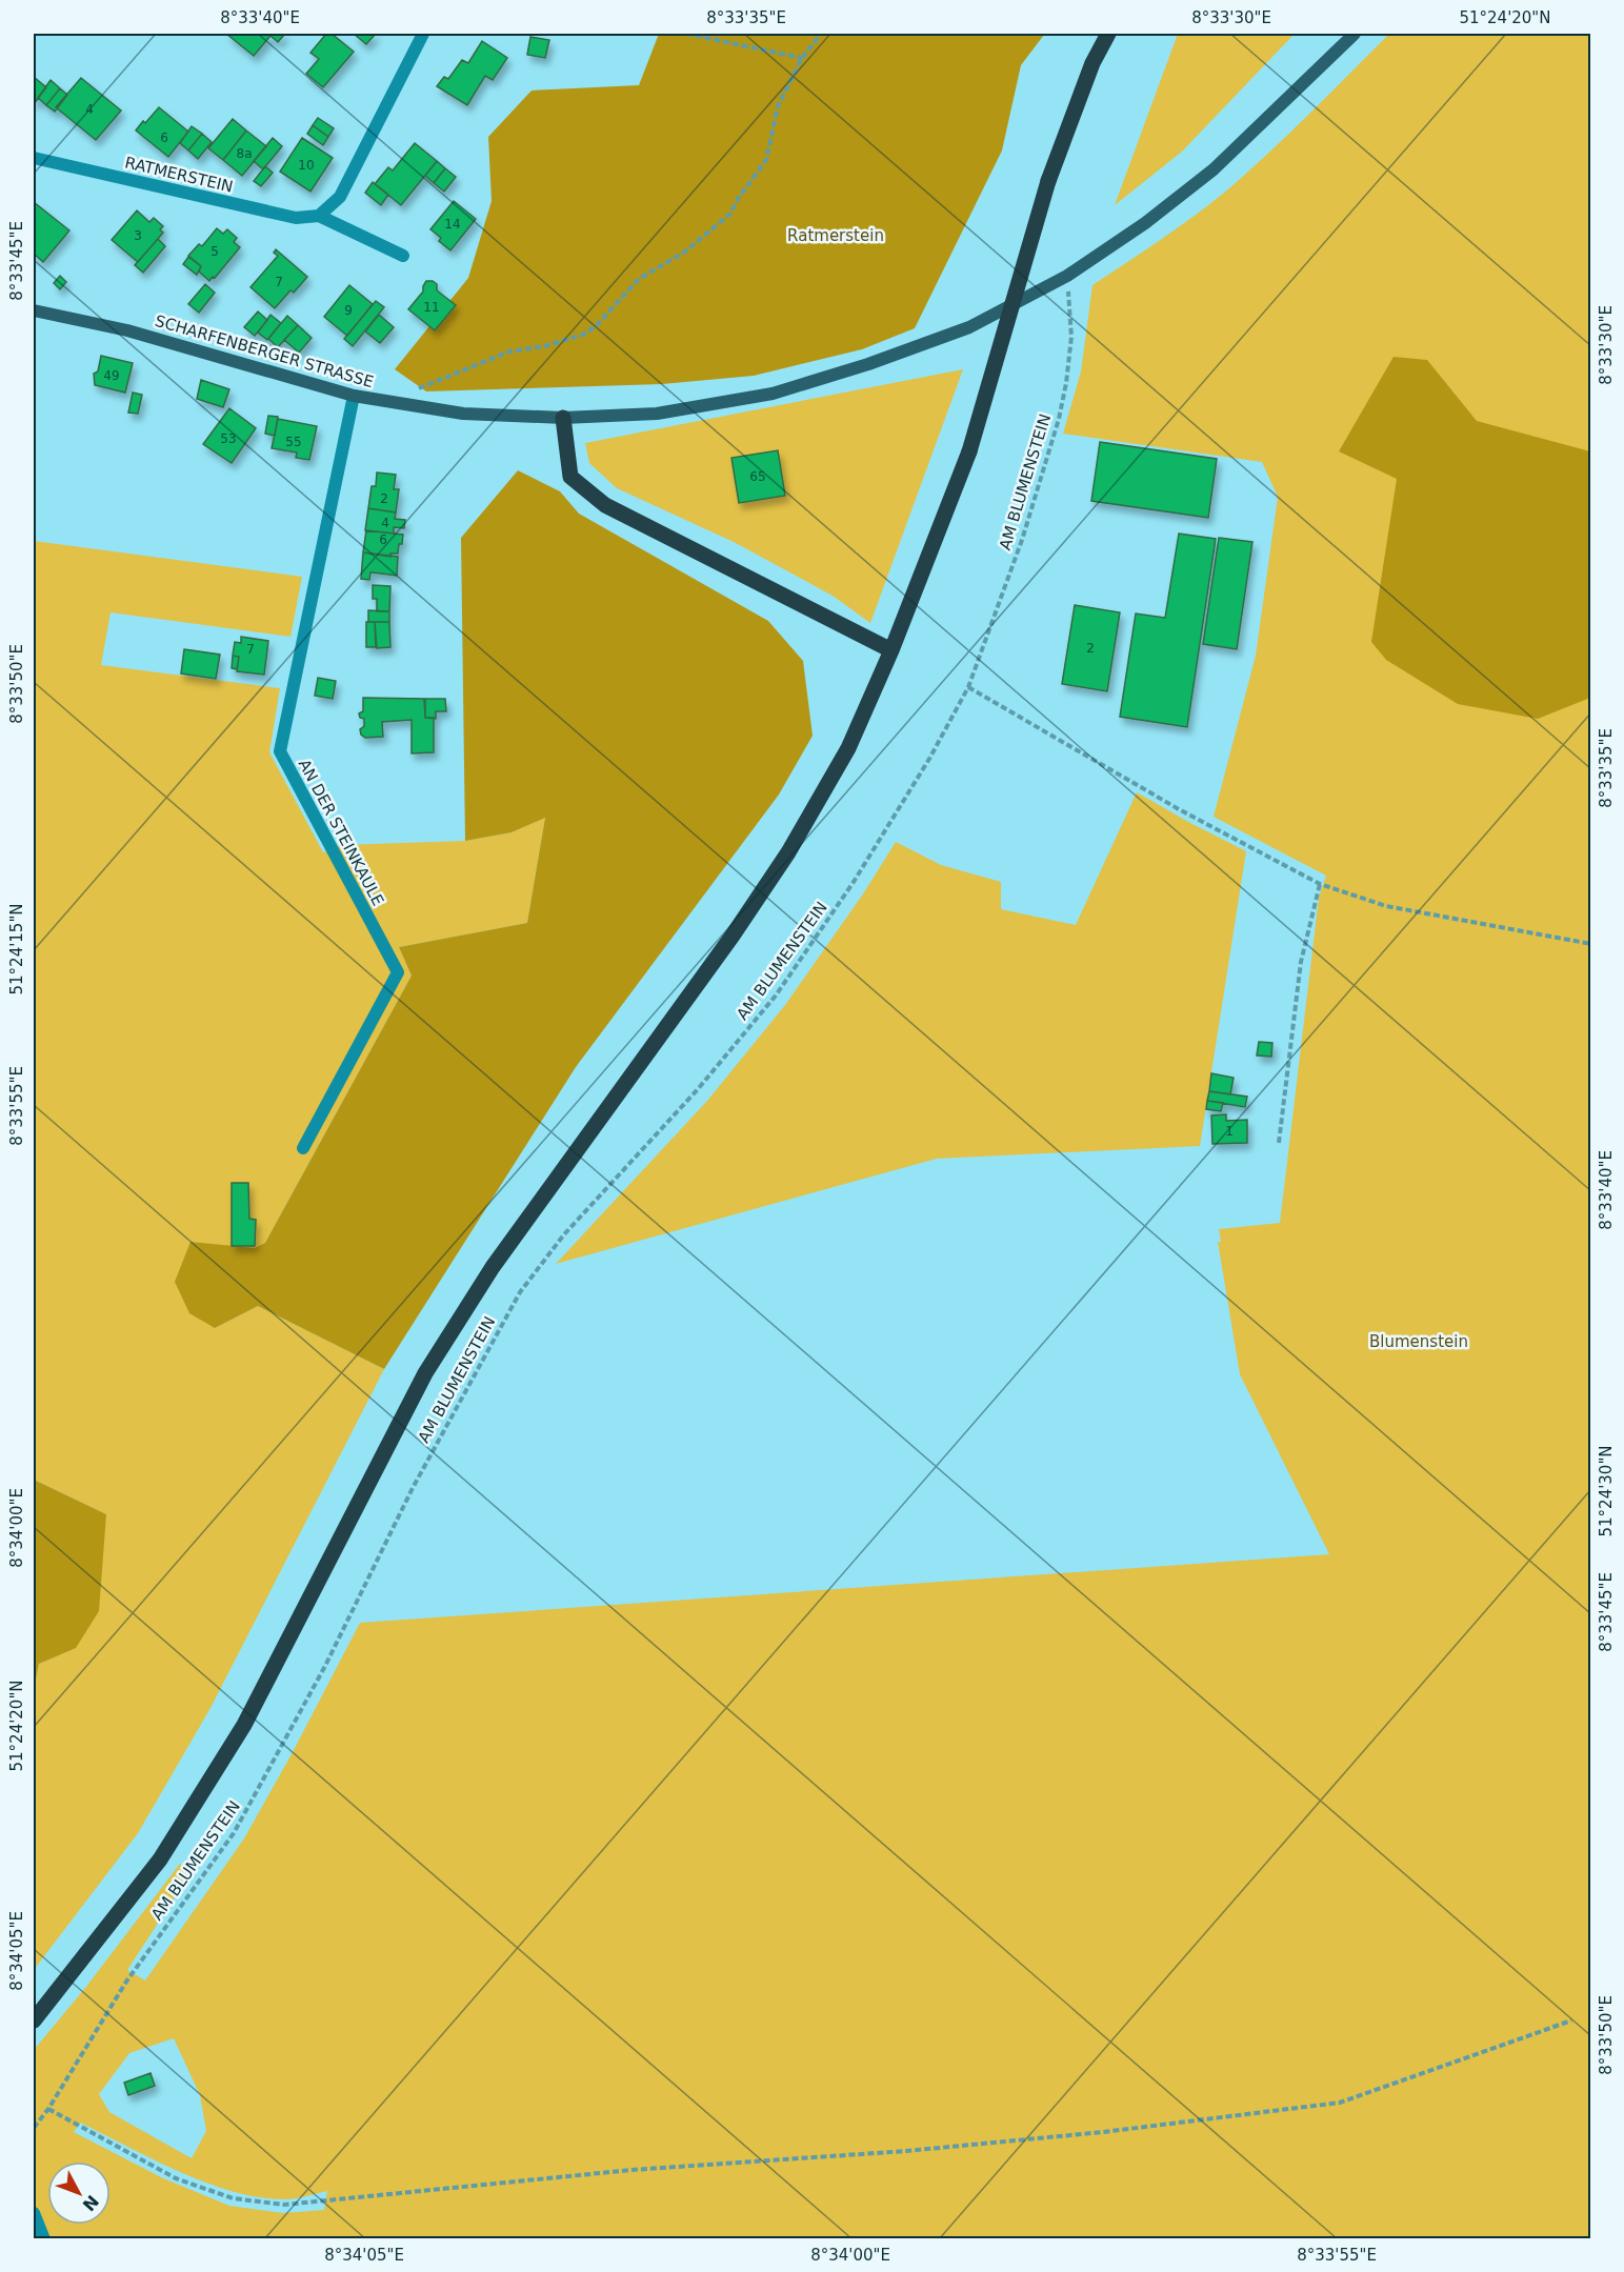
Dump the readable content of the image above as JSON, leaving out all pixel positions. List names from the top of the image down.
{
  "streets": {
    "street": ["RATMERSTEIN", "SCHARFENBERGER STRASSE", "AN DER STEINKAULE"],
    "path": ["AM BLUMENSTEIN"]
  },
  "crossings": [
    ["SCHARFENBERGER STRASSE", "AM BLUMENSTEIN"],
    ["SCHARFENBERGER STRASSE", "AN DER STEINKAULE"]
  ],
  "parks": ["Ratmerstein", "Blumenstein"],
  "house_numbers": [
    "4",
    "6",
    "8a",
    "10",
    "14",
    "3",
    "5",
    "7",
    "11",
    "9",
    "49",
    "53",
    "55",
    "65",
    "2",
    "4",
    "6",
    "2",
    "7",
    "1"
  ],
  "north": "bottom right",
  "coordinates": [
    "8°33'40\"E",
    "8°33'35\"E",
    "8°33'30\"E",
    "51°24'20\"N",
    "8°33'45\"E",
    "8°33'50\"E",
    "51°24'15\"N",
    "8°33'55\"E",
    "51°24'30\"N",
    "8°34'00\"E",
    "8°34'05\"E"
  ]
}
